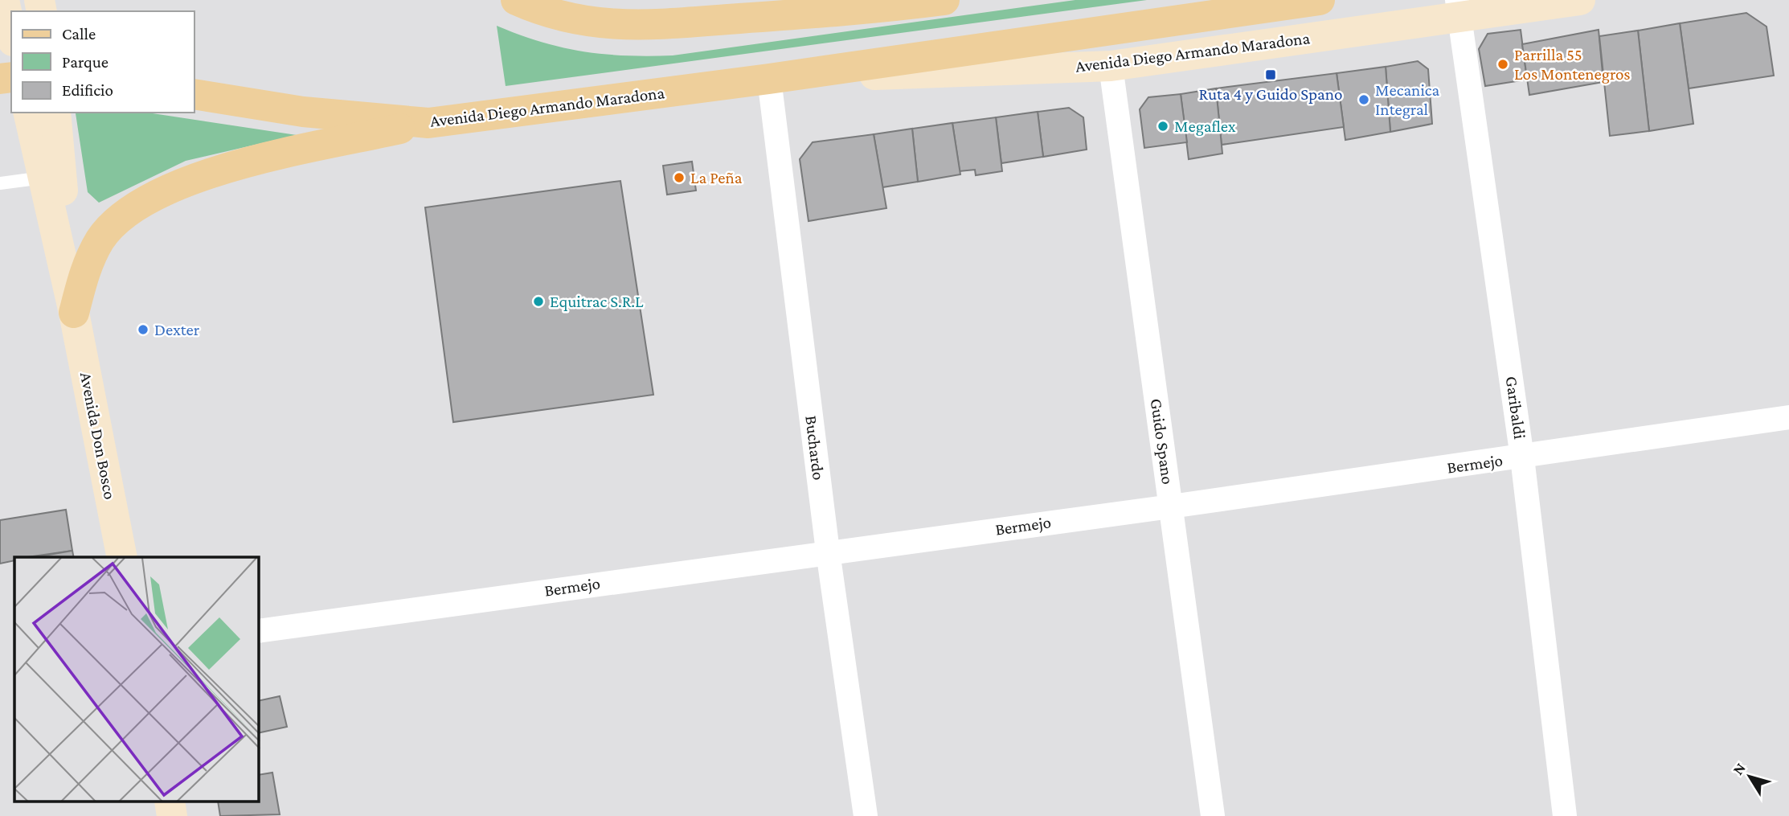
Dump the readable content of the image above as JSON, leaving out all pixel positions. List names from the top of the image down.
{
  "streets": {
    "main road": ["Avenida Diego Armando Maradona"],
    "street": [
      "Garibaldi",
      "Avenida Don Bosco",
      "Guido Spano",
      "Buchardo",
      "Bermejo"
    ]
  },
  "crossings": [
    ["Avenida Diego Armando Maradona", "Garibaldi"],
    ["Avenida Diego Armando Maradona", "Guido Spano"],
    ["Avenida Diego Armando Maradona", "Buchardo"],
    ["Garibaldi", "Bermejo"],
    ["Guido Spano", "Bermejo"],
    ["Buchardo", "Bermejo"]
  ],
  "places": {
    "other": [
      "Parrilla 55 Los Montenegros",
      "Mecanica Integral",
      "Megaflex",
      "La Peña",
      "Equitrac S.R.L",
      "Dexter"
    ],
    "transit": ["Ruta 4 y Guido Spano"]
  },
  "legend": ["Calle", "Parque", "Edificio"],
  "north": "top left"
}
